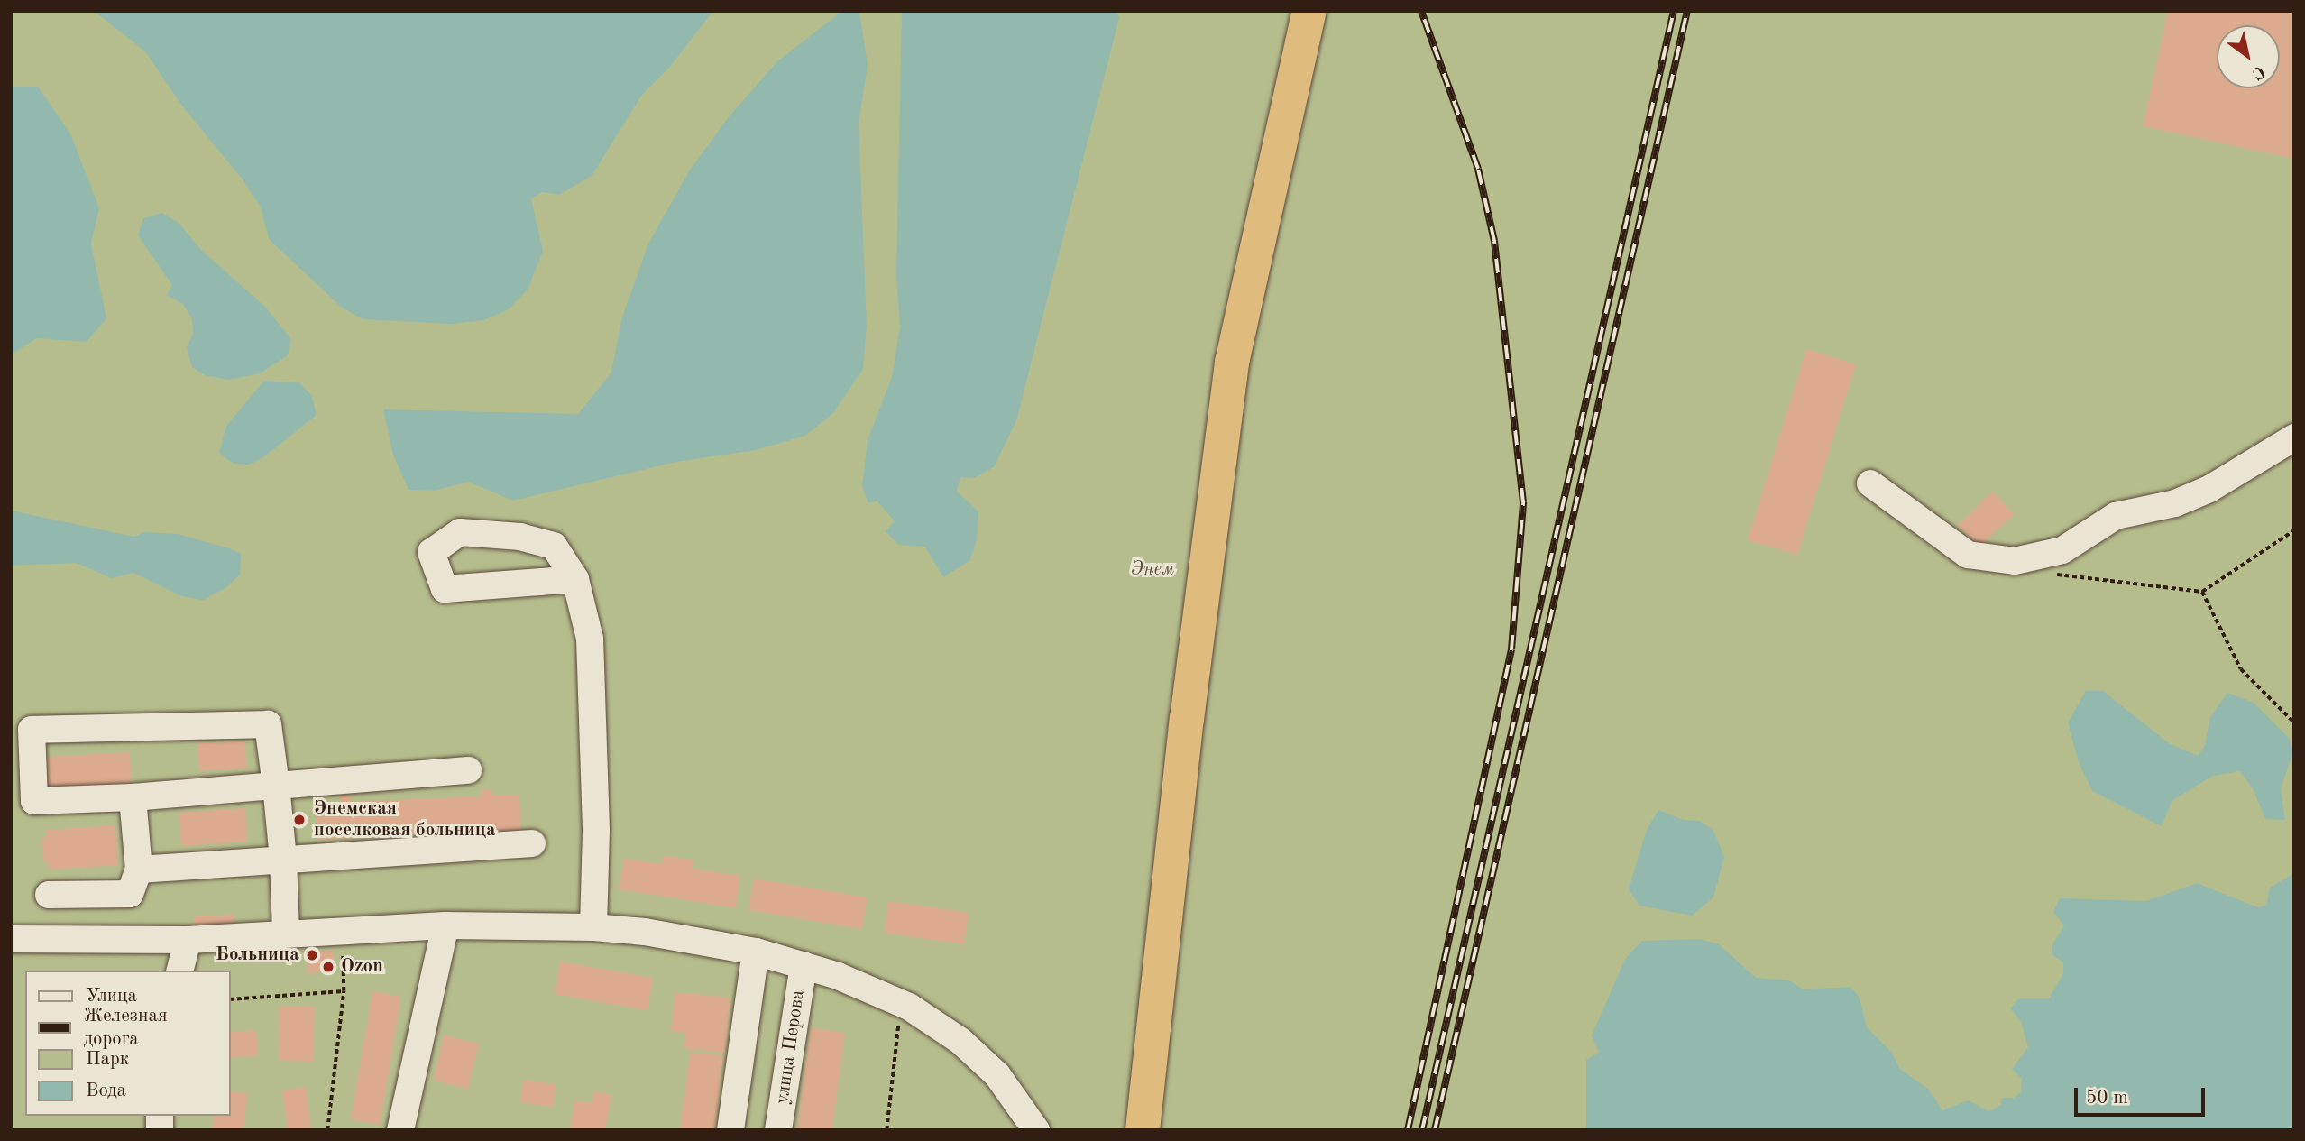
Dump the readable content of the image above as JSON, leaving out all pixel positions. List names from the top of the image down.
{
  "streets": {
    "street": ["улица Перова"]
  },
  "parks": ["Энем"],
  "places": ["Энемская поселковая больница", "Больница", "Ozon"],
  "legend": [
    "Улица",
    "Железная дорога",
    "Парк",
    "Вода"
  ],
  "scale_bar": "50 m",
  "north": "bottom right"
}
